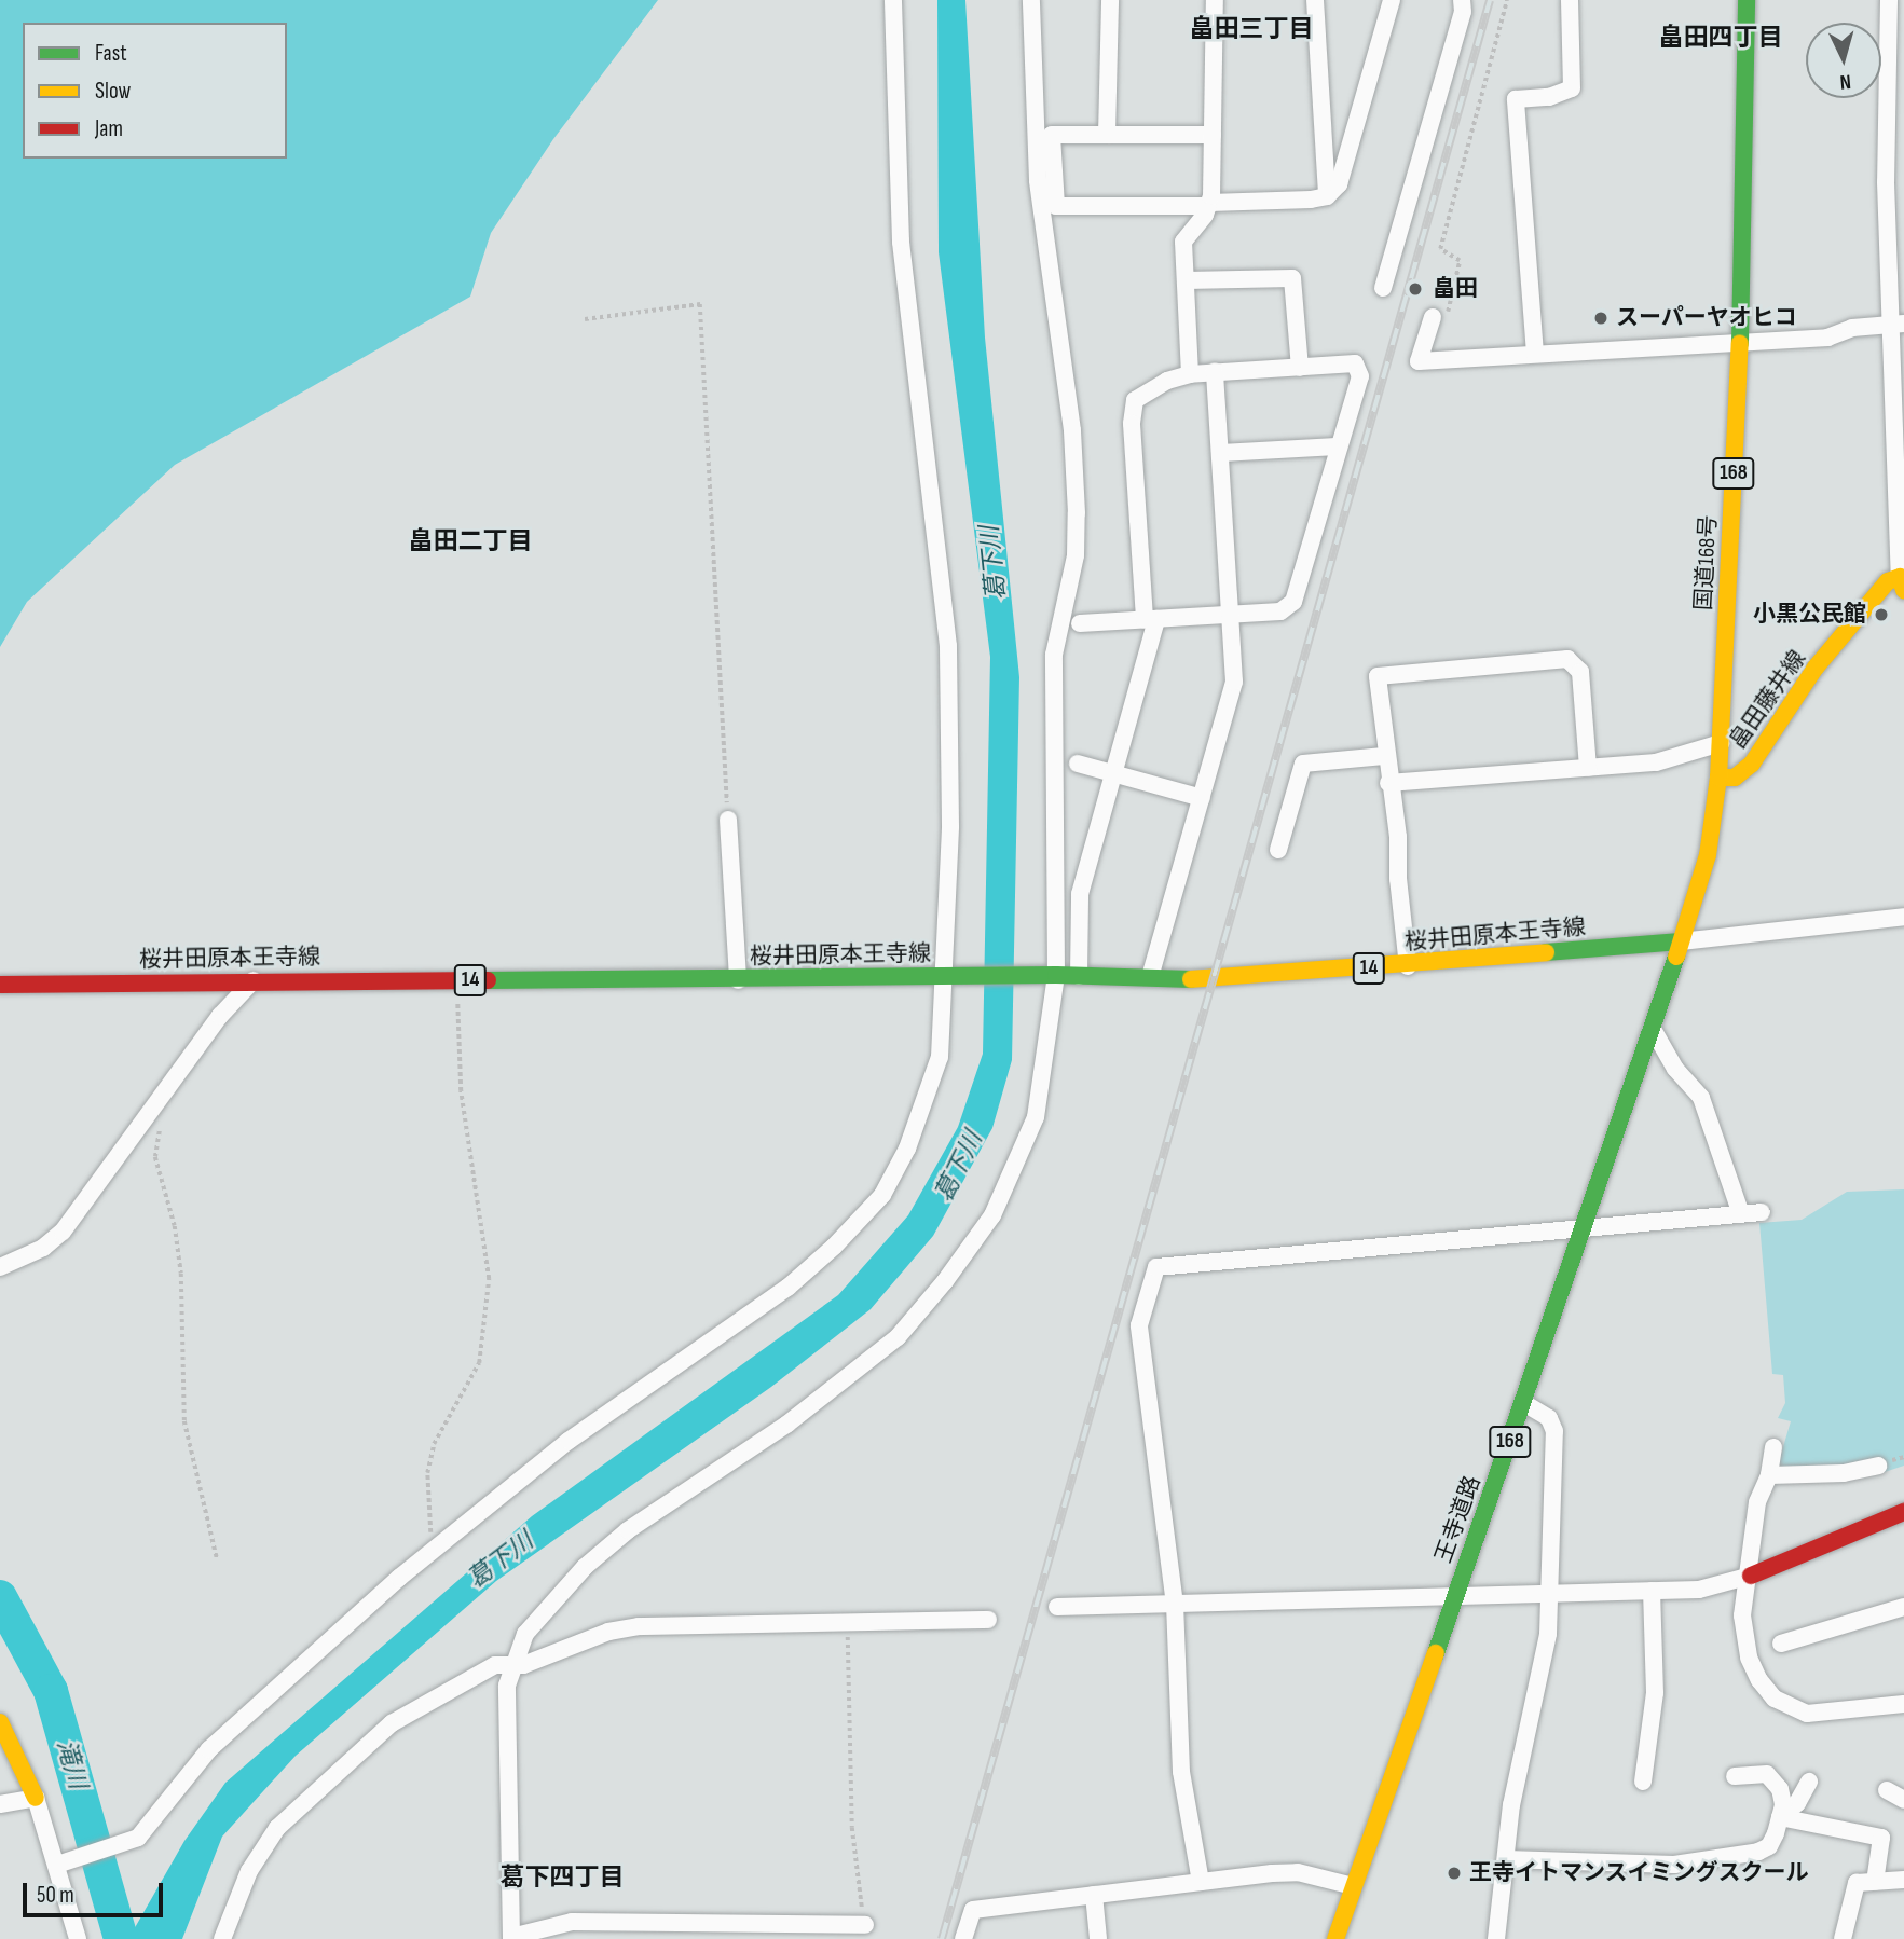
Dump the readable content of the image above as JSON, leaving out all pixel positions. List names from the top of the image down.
{
  "streets": {
    "main road": [
      "168",
      "国道168号",
      "畠田藤井線",
      "桜井田原本王寺線",
      "14",
      "王寺道路"
    ]
  },
  "crossings": [
    ["国道168号", "畠田藤井線"],
    ["国道168号", "桜井田原本王寺線"],
    ["国道168号", "王寺道路"],
    ["桜井田原本王寺線", "王寺道路"]
  ],
  "districts": [
    "畠田三丁目",
    "畠田四丁目",
    "畠田二丁目",
    "葛下四丁目"
  ],
  "water": ["葛下川", "滝川"],
  "places": [
    "畠田",
    "スーパーヤオヒコ",
    "小黒公民館",
    "王寺イトマンスイミングスクール"
  ],
  "legend": ["Fast", "Slow", "Jam"],
  "scale_bar": "50 m",
  "north": "bottom"
}
